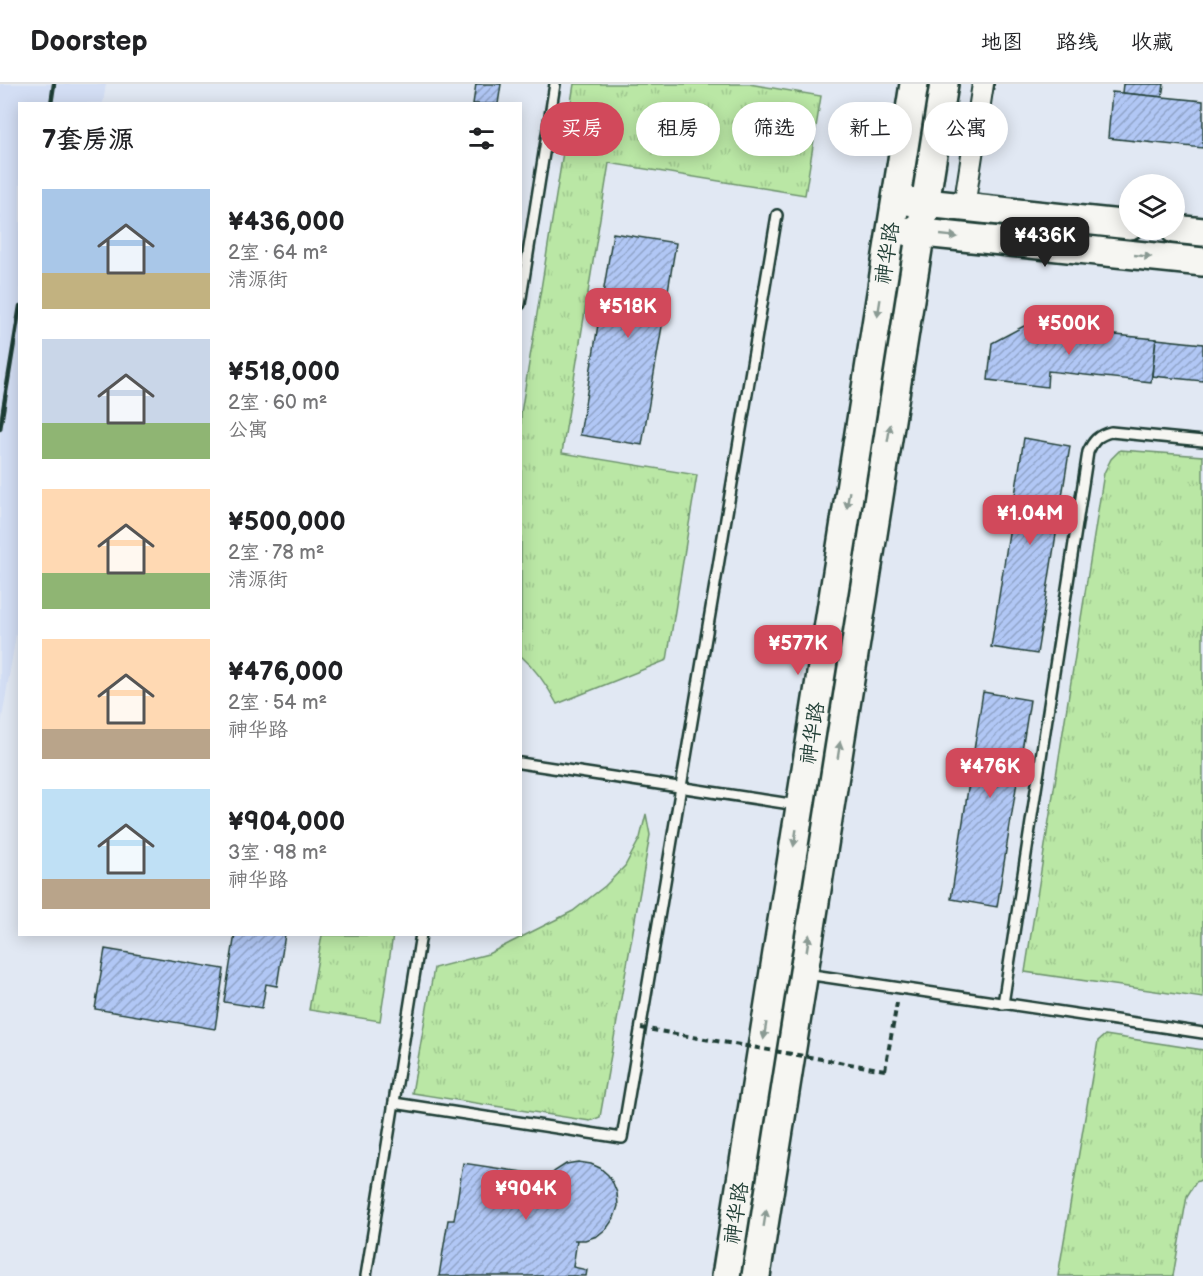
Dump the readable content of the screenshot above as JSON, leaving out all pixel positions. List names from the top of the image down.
{
  "streets": {
    "main road": ["神华路"]
  },
  "page": {
    "header": "Doorstep",
    "nav": ["地图", "路线", "收藏"],
    "chip": [
      "买房",
      "租房",
      "筛选",
      "新上",
      "公寓"
    ],
    "heading": "7套房源",
    "list": [
      {
        "name": "¥436,000",
        "note": "2室 · 64 m² · 清源街"
      },
      {
        "name": "¥518,000",
        "note": "2室 · 60 m² · 公寓"
      },
      {
        "name": "¥500,000",
        "note": "2室 · 78 m² · 清源街"
      },
      {
        "name": "¥476,000",
        "note": "2室 · 54 m² · 神华路"
      },
      {
        "name": "¥904,000",
        "note": "3室 · 98 m² · 神华路"
      }
    ],
    "price": [
      "¥436K",
      "¥518K",
      "¥500K",
      "¥1.04M",
      "¥577K",
      "¥476K",
      "¥904K"
    ]
  }
}
